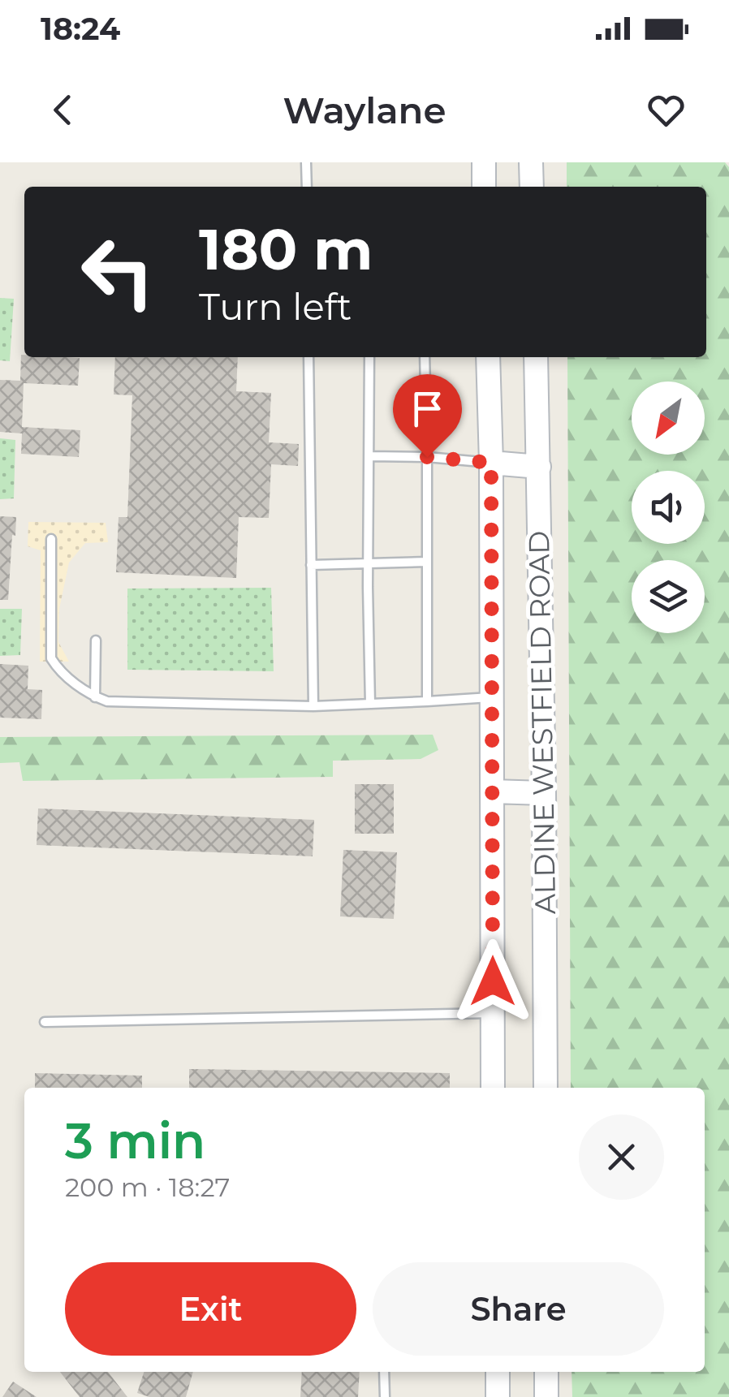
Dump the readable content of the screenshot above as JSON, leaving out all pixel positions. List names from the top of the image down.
{
  "streets": {
    "main road": ["ALDINE WESTFIELD ROAD"]
  },
  "north": "bottom left",
  "page": {
    "status": "18:24",
    "header": "Waylane",
    "turn": ["180 m", "Turn left"],
    "heading": ["3 min", "200 m · 18:27"],
    "buttons": ["Exit", "Share"]
  }
}
